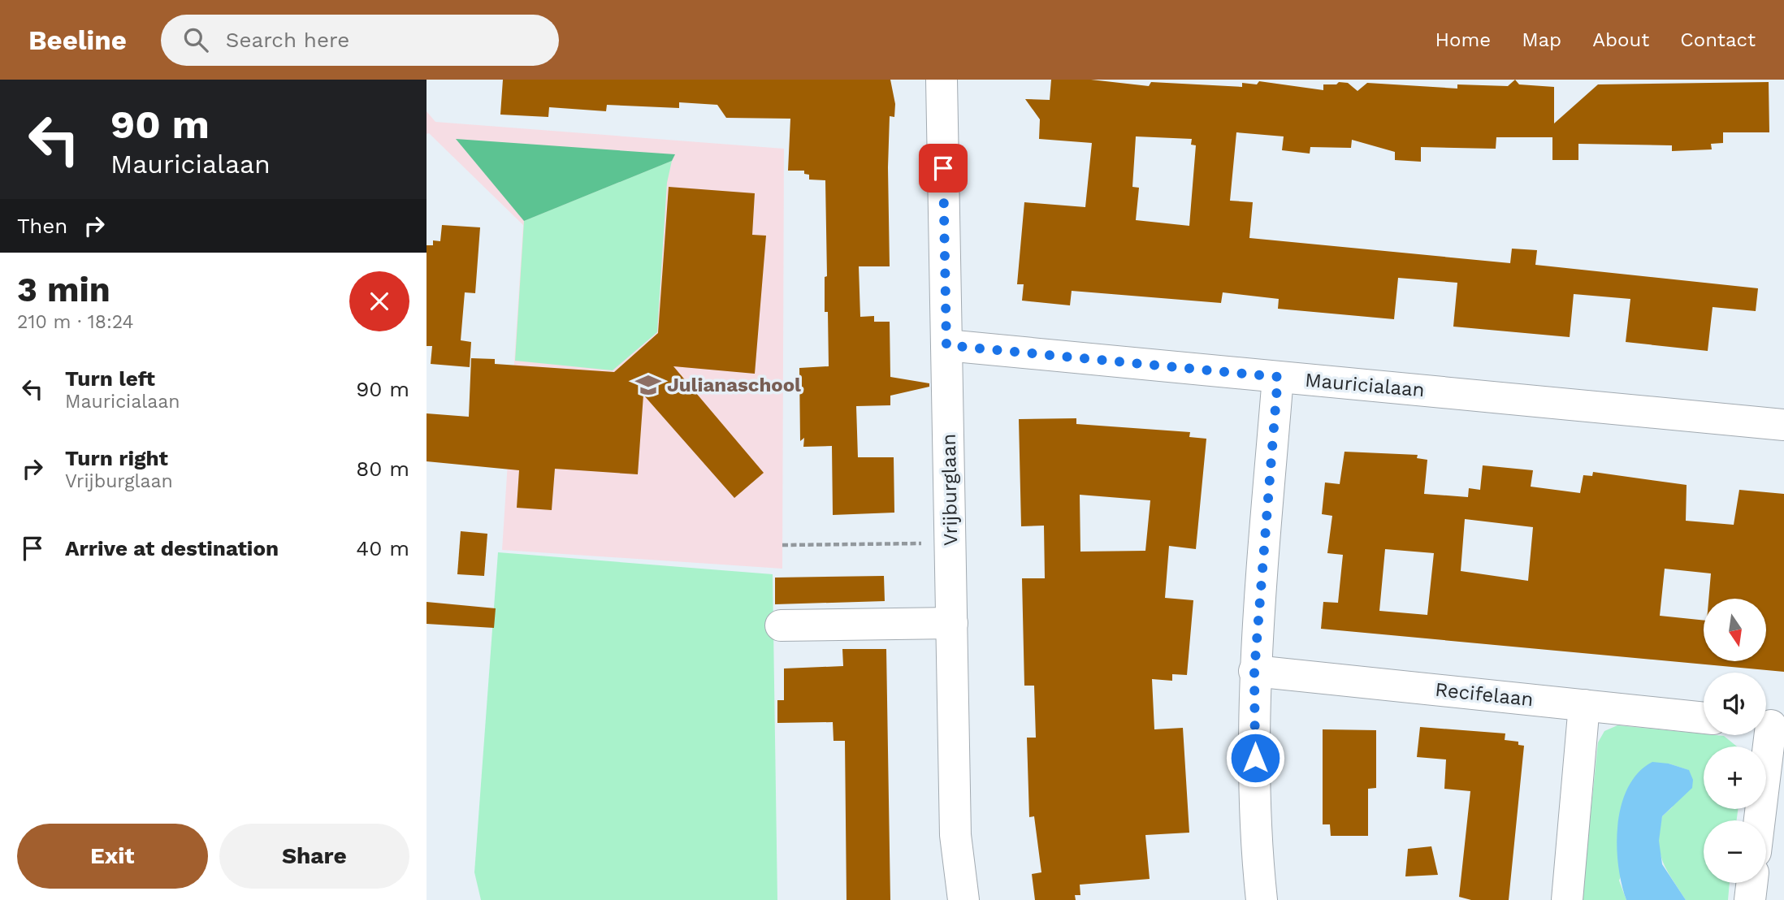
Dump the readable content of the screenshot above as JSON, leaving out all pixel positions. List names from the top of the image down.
{
  "streets": {
    "street": ["Mauricialaan", "Vrijburglaan", "Recifelaan"]
  },
  "crossings": [
    ["Mauricialaan", "Vrijburglaan"]
  ],
  "places": {
    "school or university": ["Julianaschool"]
  },
  "north": "bottom",
  "page": {
    "header": "Beeline",
    "search": "Search here",
    "nav": [
      "Home",
      "Map",
      "About",
      "Contact"
    ],
    "turn": ["90 m", "Mauricialaan"],
    "then": "Then",
    "heading": ["3 min", "210 m · 18:24"],
    "list": [
      {
        "name": "Turn left",
        "note": "Mauricialaan",
        "value": "90 m"
      },
      {
        "name": "Turn right",
        "note": "Vrijburglaan",
        "value": "80 m"
      },
      {
        "name": "Arrive at destination",
        "value": "40 m"
      }
    ],
    "map_buttons": ["+", "−"],
    "buttons": ["Exit", "Share"]
  }
}
